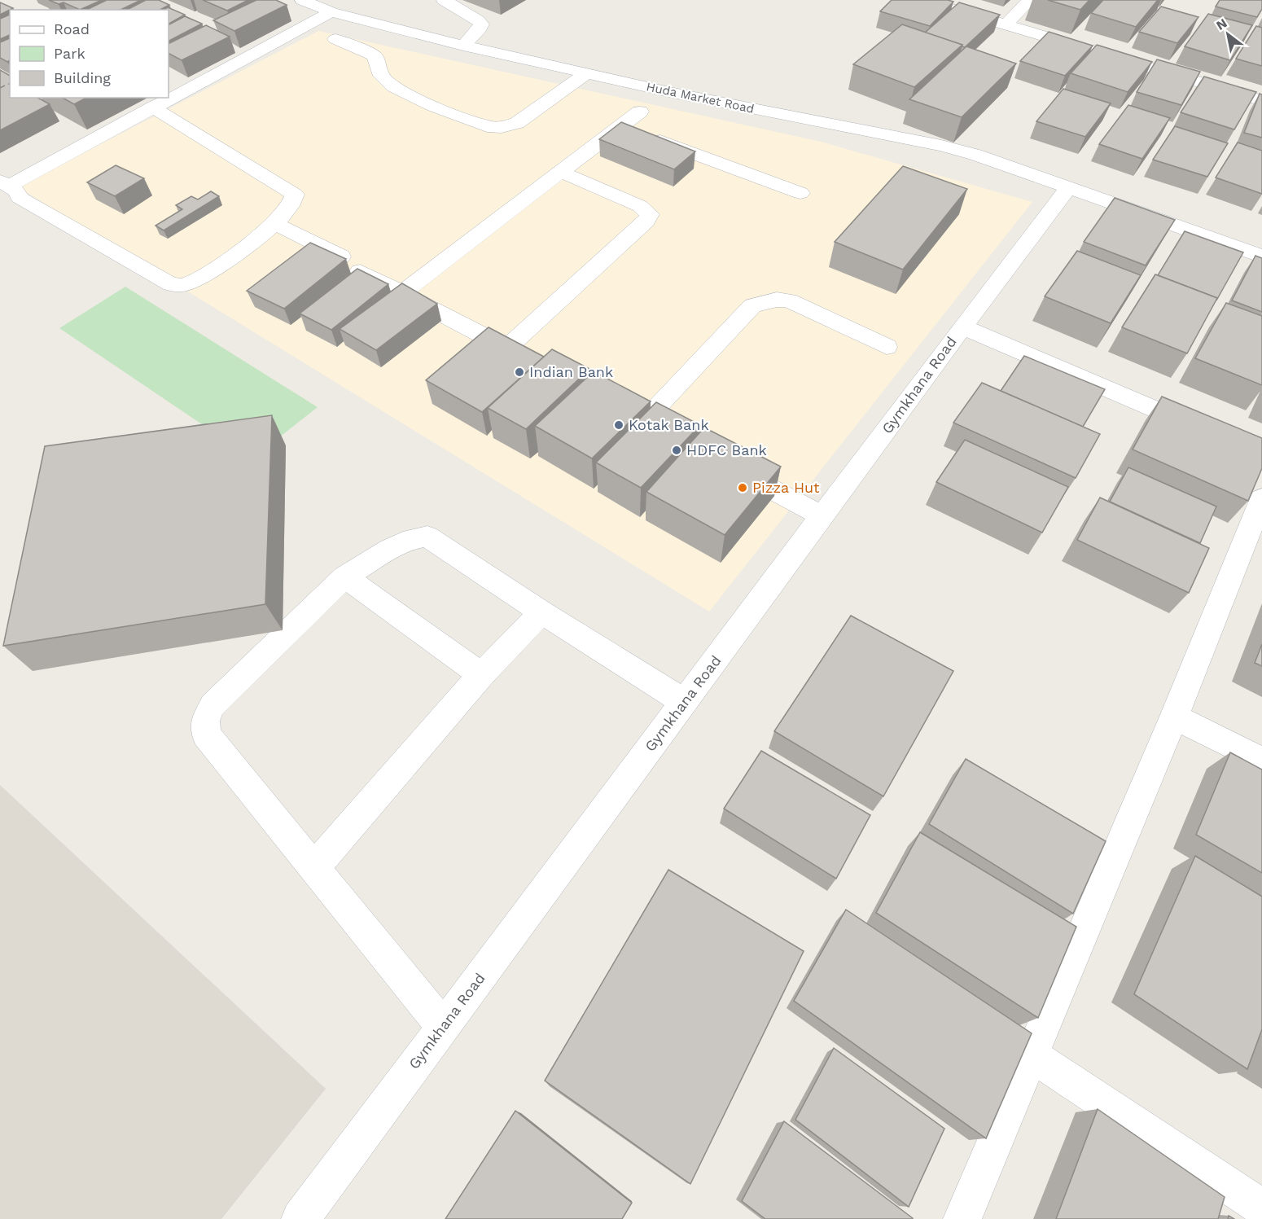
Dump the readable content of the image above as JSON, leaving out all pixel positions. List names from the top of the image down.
{
  "streets": {
    "street": ["Huda Market Road", "Gymkhana Road"]
  },
  "crossings": [
    ["Huda Market Road", "Gymkhana Road"]
  ],
  "places": [
    "Indian Bank",
    "Kotak Bank",
    "HDFC Bank",
    "Pizza Hut"
  ],
  "legend": ["Road", "Park", "Building"],
  "north": "top left"
}
